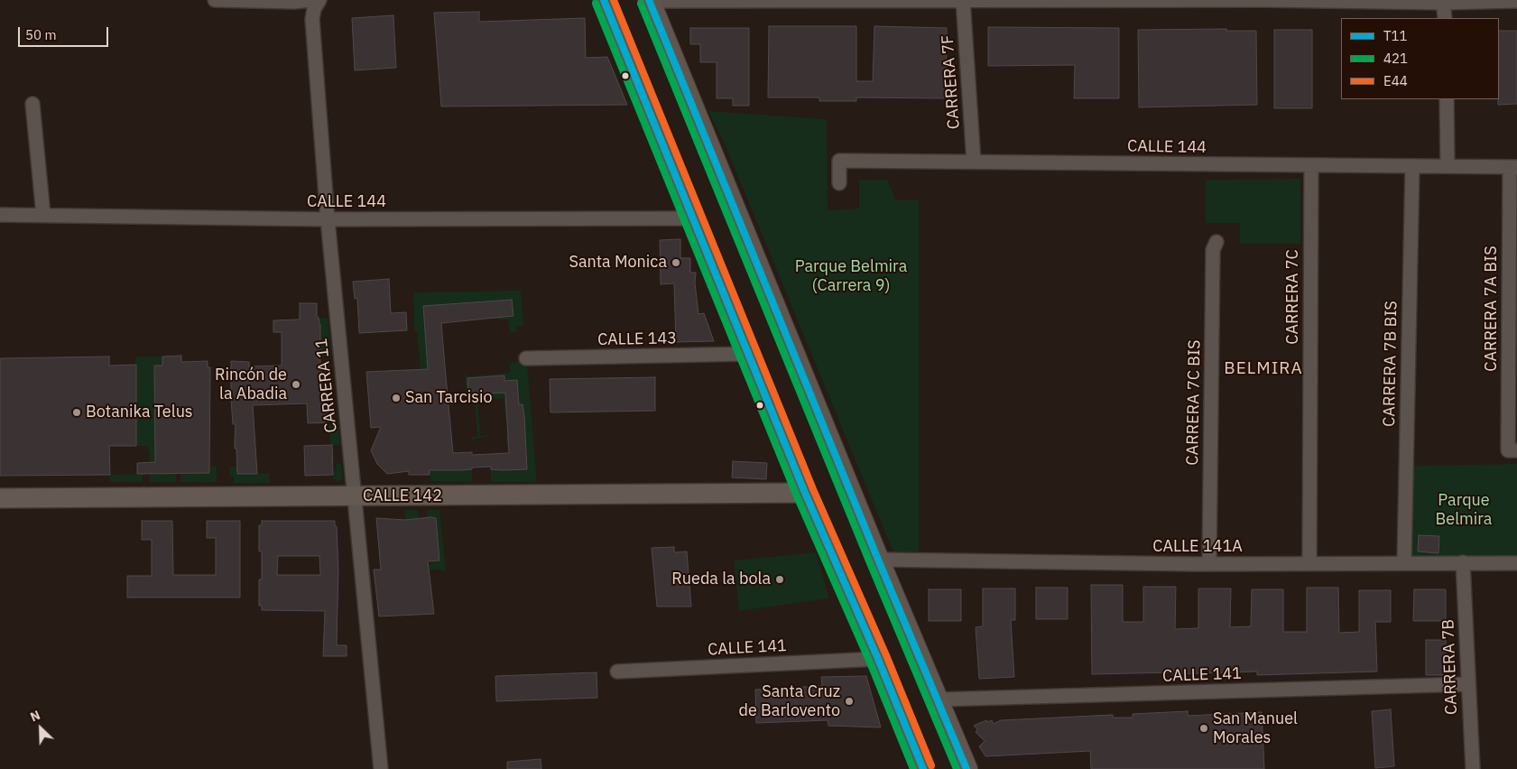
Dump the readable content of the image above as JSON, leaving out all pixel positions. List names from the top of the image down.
{
  "streets": {
    "main road": ["CALLE 142"],
    "street": [
      "CARRERA 7F",
      "CALLE 144",
      "CARRERA 7C",
      "CARRERA 7A BIS",
      "CALLE 143",
      "CARRERA 7B BIS",
      "CARRERA 11",
      "CARRERA 7C BIS",
      "CALLE 141A",
      "CALLE 141",
      "CARRERA 7B"
    ]
  },
  "crossings": [
    ["CARRERA 7F", "CALLE 144"],
    ["CALLE 144", "CARRERA 7C"],
    ["CALLE 144", "CARRERA 7A BIS"],
    ["CALLE 144", "CARRERA 7B BIS"],
    ["CALLE 144", "CARRERA 11"],
    ["CARRERA 7C", "CALLE 141A"],
    ["CARRERA 7B BIS", "CALLE 141A"],
    ["CARRERA 11", "CALLE 142"],
    ["CARRERA 7C BIS", "CALLE 141A"],
    ["CALLE 141A", "CARRERA 7B"],
    ["CALLE 141", "CARRERA 7B"]
  ],
  "districts": ["BELMIRA"],
  "parks": ["Parque Belmira (Carrera 9)", "Parque Belmira"],
  "places": [
    "Santa Monica",
    "Rincón de la Abadia",
    "San Tarcisio",
    "Botanika Telus",
    "Rueda la bola",
    "Santa Cruz de Barlovento",
    "San Manuel Morales"
  ],
  "lines": ["transit line T11", "transit line E44", "transit line 421"],
  "legend": ["T11", "421", "E44"],
  "scale_bar": "50 m",
  "north": "top left"
}
